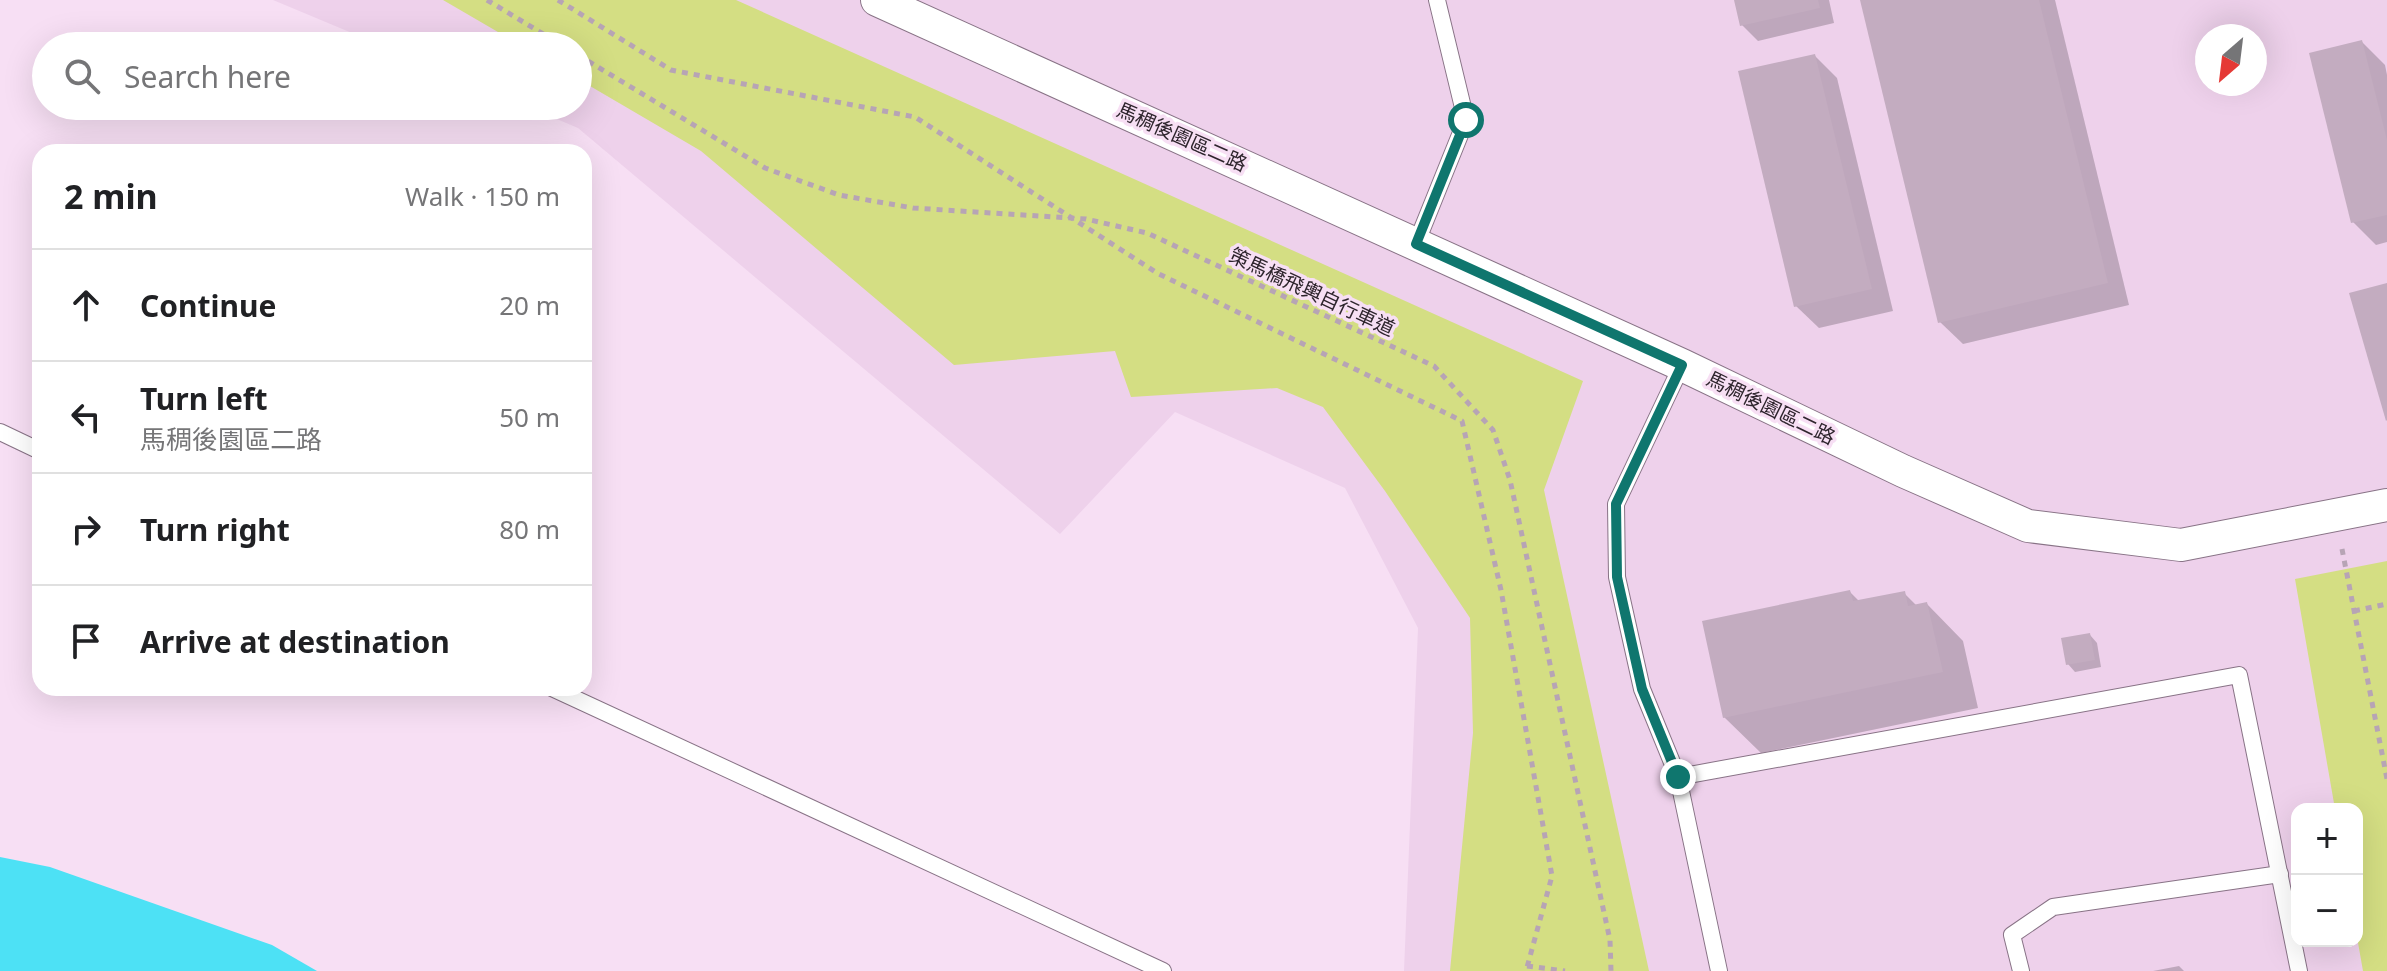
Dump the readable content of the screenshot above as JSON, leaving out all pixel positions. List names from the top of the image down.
{
  "streets": {
    "street": ["馬稠後園區二路"],
    "path": ["策馬橋飛輿自行車道"]
  },
  "north": "bottom left",
  "page": {
    "search": "Search here",
    "heading": ["2 min", "Walk · 150 m"],
    "list": [
      ["Continue", "20 m"],
      ["Turn left", "馬稠後園區二路", "50 m"],
      ["Turn right", "80 m"],
      "Arrive at destination"
    ],
    "map_buttons": ["+", "−"]
  }
}
